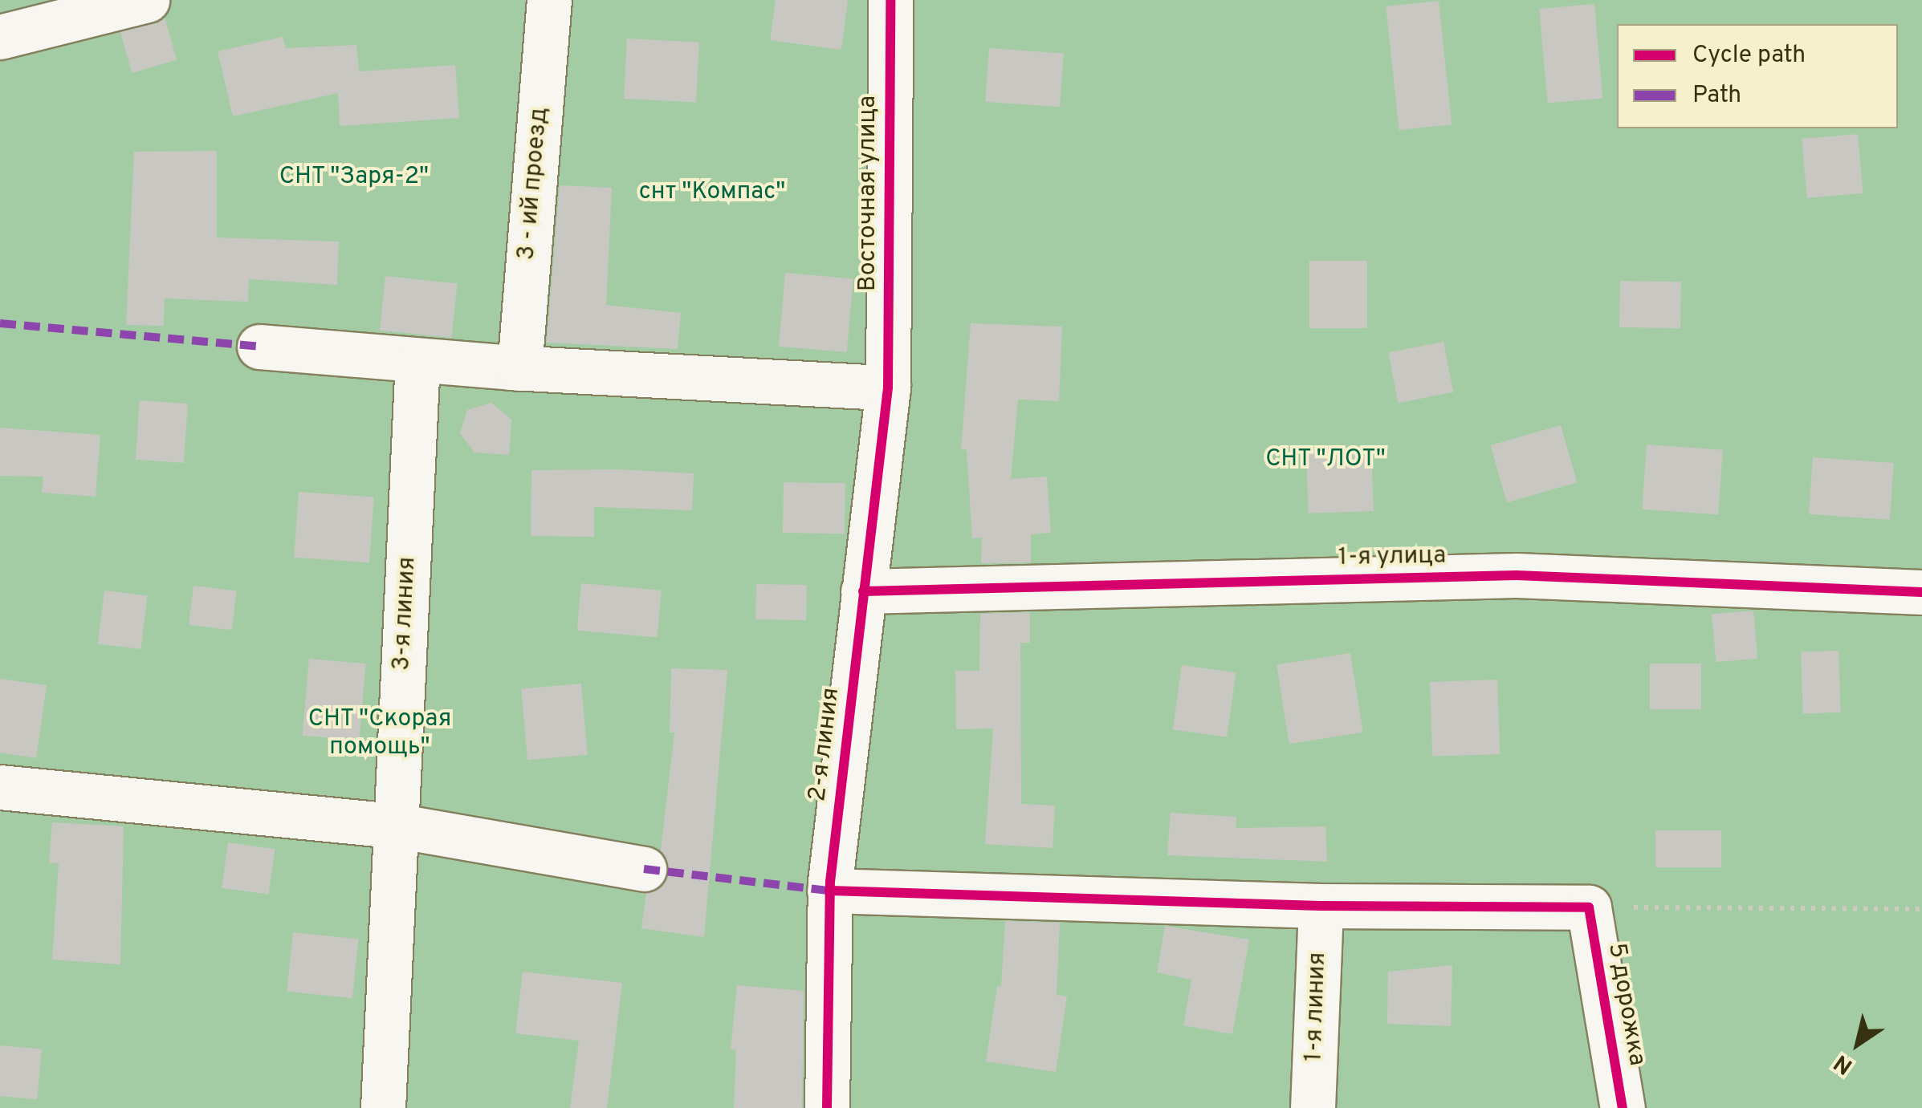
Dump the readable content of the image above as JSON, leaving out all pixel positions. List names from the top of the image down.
{
  "streets": {
    "street": [
      "3 - ий проезд",
      "Восточная улица",
      "1-я улица",
      "3-я линия",
      "2-я линия",
      "5 дорожка",
      "1-я линия"
    ]
  },
  "crossings": [
    ["Восточная улица", "2-я линия"],
    ["1-я улица", "2-я линия"]
  ],
  "parks": [
    "СНТ \"Заря-2\"",
    "снт \"Компас\"",
    "СНТ \"ЛОТ\"",
    "СНТ \"Скорая помощь\""
  ],
  "legend": ["Cycle path", "Path"],
  "north": "bottom left"
}
